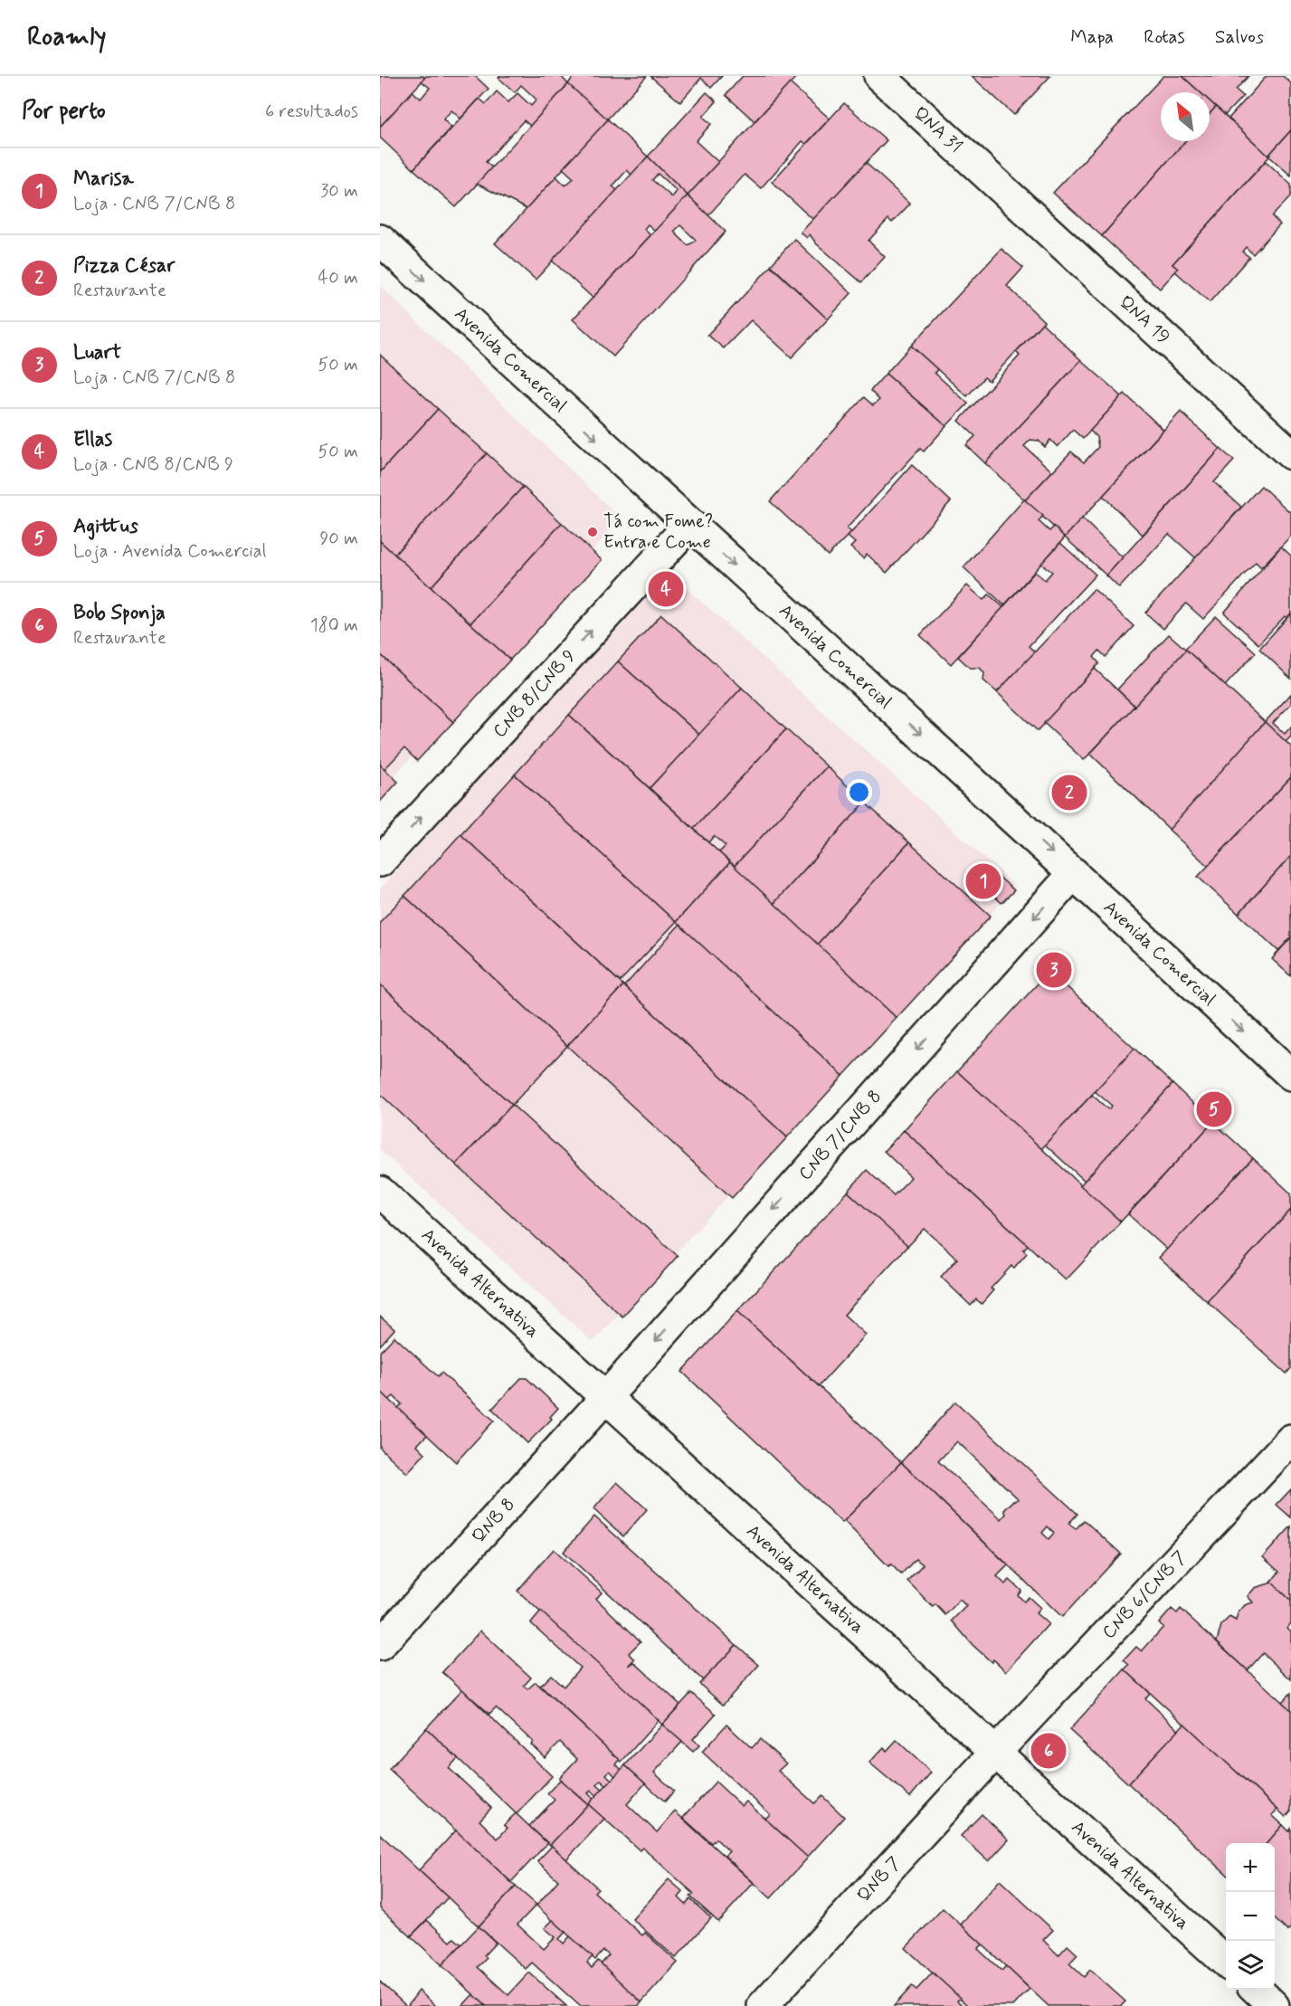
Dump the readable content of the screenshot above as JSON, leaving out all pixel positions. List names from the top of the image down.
{
  "streets": {
    "street": [
      "QNA 31",
      "QNA 19",
      "Avenida Comercial",
      "CNB 8/CNB 9",
      "CNB 7/CNB 8",
      "Avenida Alternativa",
      "QNB 8",
      "CNB 6/CNB 7",
      "QNB 7"
    ]
  },
  "crossings": [
    ["QNA 31", "QNA 19"],
    ["Avenida Comercial", "CNB 8/CNB 9"],
    ["Avenida Comercial", "CNB 7/CNB 8"],
    ["CNB 7/CNB 8", "Avenida Alternativa"],
    ["CNB 7/CNB 8", "QNB 8"],
    ["Avenida Alternativa", "QNB 8"],
    ["Avenida Alternativa", "CNB 6/CNB 7"],
    ["Avenida Alternativa", "QNB 7"],
    ["CNB 6/CNB 7", "QNB 7"]
  ],
  "one_way": ["Avenida Comercial", "CNB 8/CNB 9", "CNB 7/CNB 8"],
  "places": ["Tá com Fome? Entra e Come"],
  "north": "top left",
  "page": {
    "header": "Roamly",
    "nav": ["Mapa", "Rotas", "Salvos"],
    "heading": ["Por perto", "6 resultados"],
    "list": [
      {
        "mark": "1",
        "name": "Marisa",
        "note": "Loja · CNB 7/CNB 8",
        "value": "30 m"
      },
      {
        "mark": "2",
        "name": "Pizza César",
        "note": "Restaurante",
        "value": "40 m"
      },
      {
        "mark": "3",
        "name": "Luart",
        "note": "Loja · CNB 7/CNB 8",
        "value": "50 m"
      },
      {
        "mark": "4",
        "name": "Ellas",
        "note": "Loja · CNB 8/CNB 9",
        "value": "50 m"
      },
      {
        "mark": "5",
        "name": "Agittus",
        "note": "Loja · Avenida Comercial",
        "value": "90 m"
      },
      {
        "mark": "6",
        "name": "Bob Sponja",
        "note": "Restaurante",
        "value": "180 m"
      }
    ],
    "pins": [
      "4",
      "2",
      "1",
      "3",
      "5",
      "6"
    ],
    "map_buttons": ["+", "−"]
  }
}
